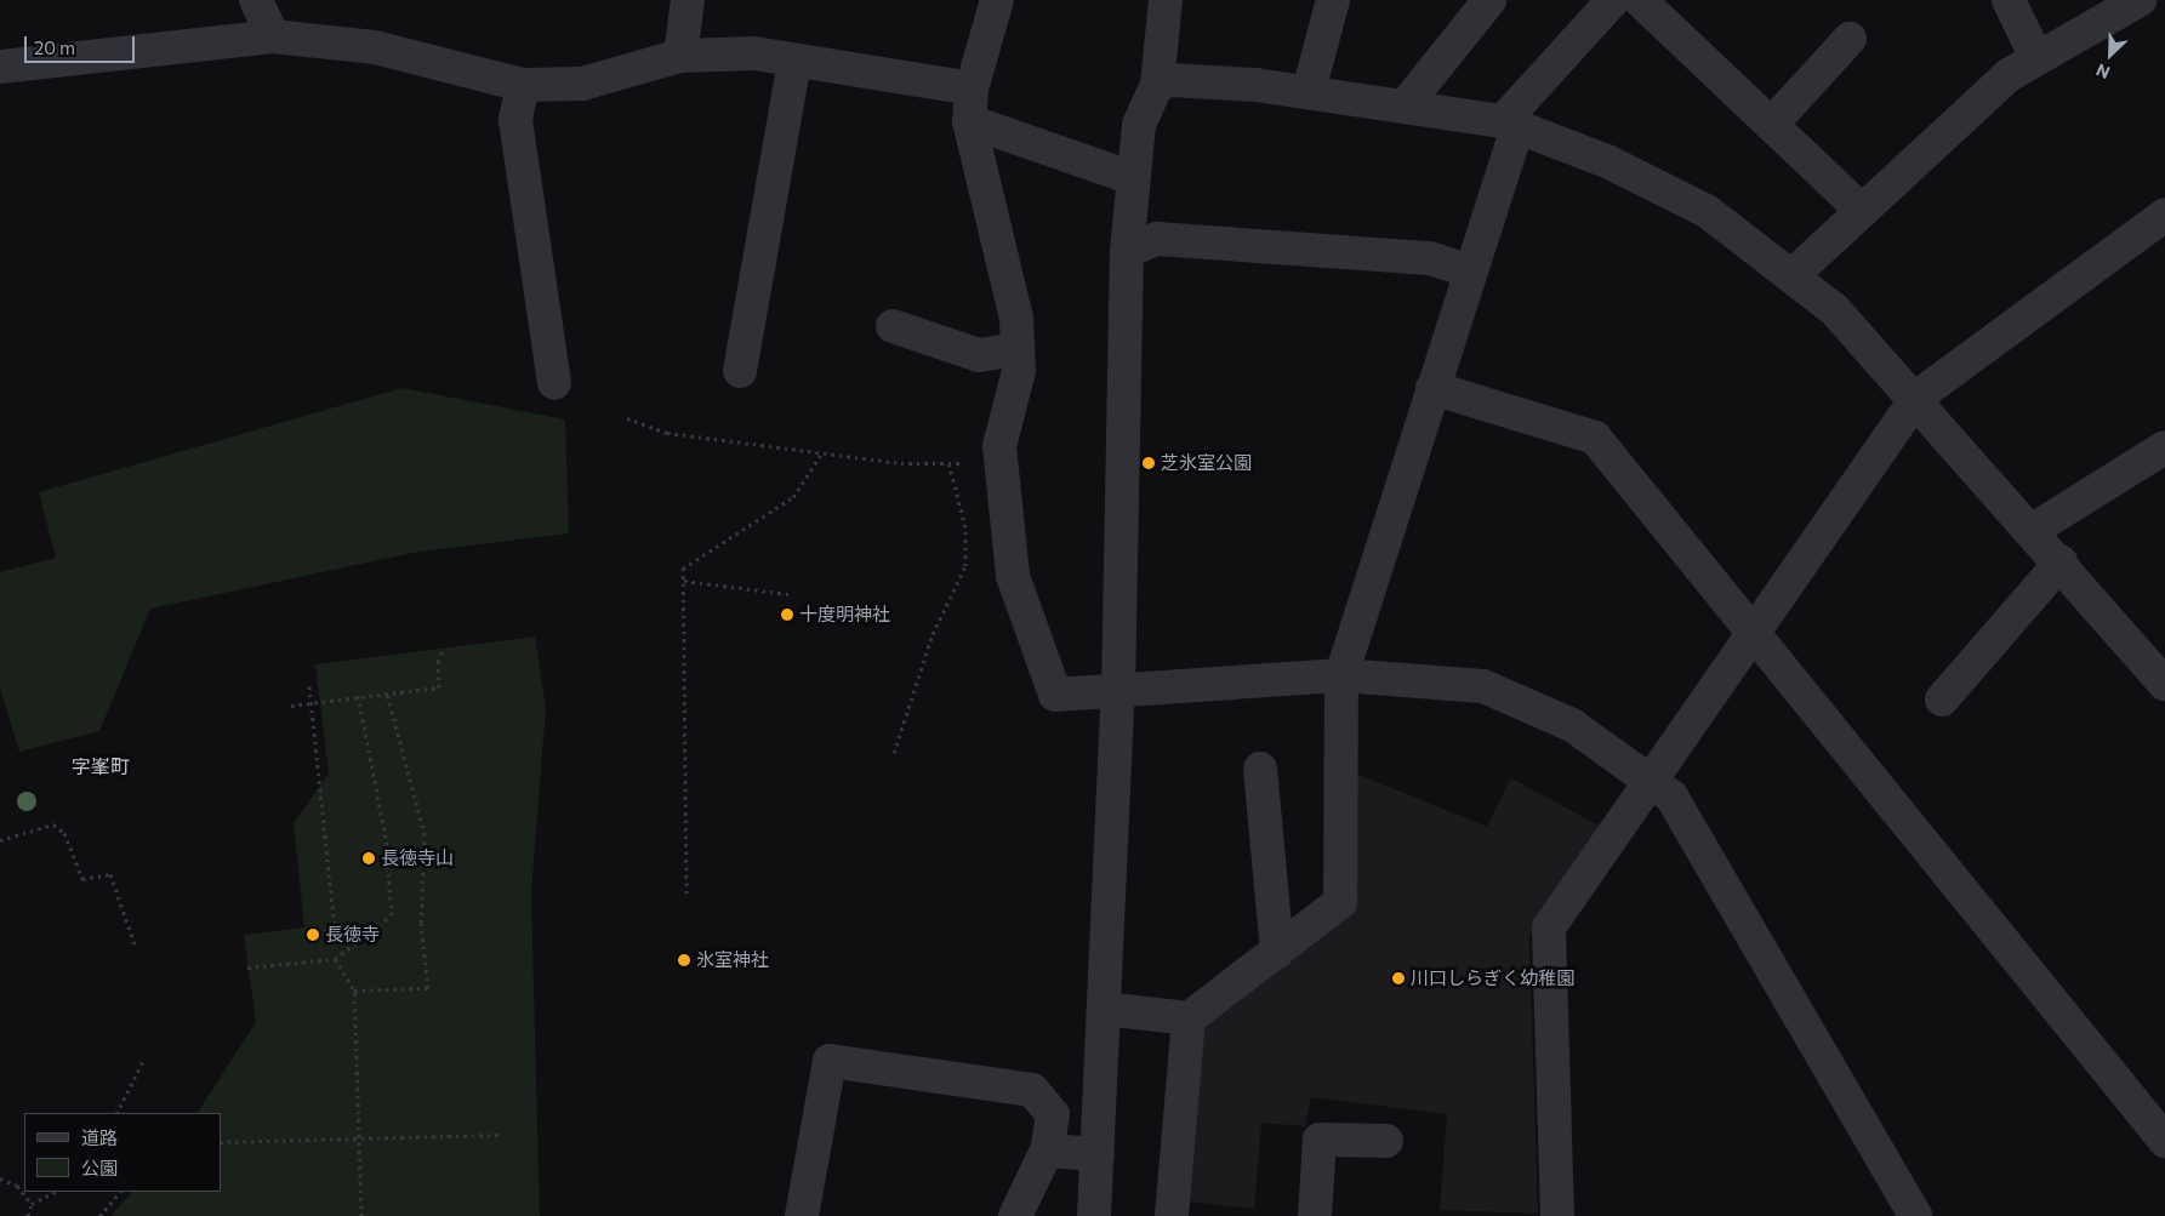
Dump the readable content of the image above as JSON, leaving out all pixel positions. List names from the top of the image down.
{
  "districts": ["字峯町"],
  "places": [
    "芝氷室公園",
    "十度明神社",
    "長徳寺山",
    "長徳寺",
    "氷室神社",
    "川口しらぎく幼稚園"
  ],
  "legend": ["道路", "公園"],
  "scale_bar": "20 m",
  "north": "bottom left"
}
